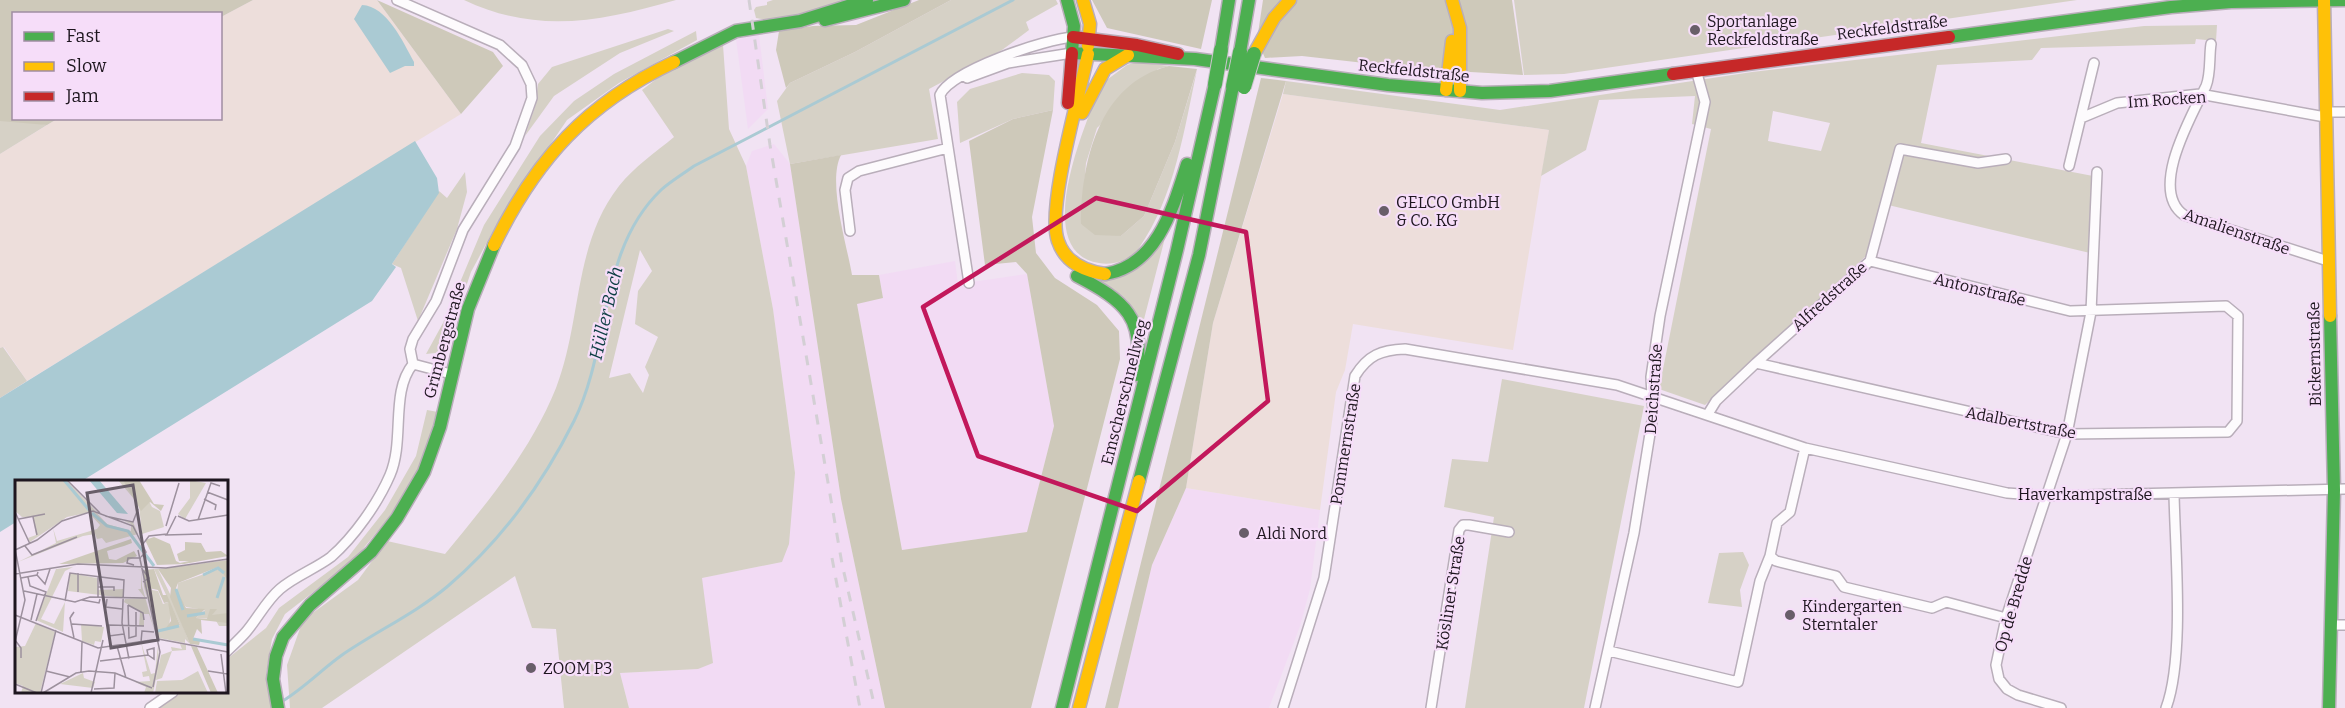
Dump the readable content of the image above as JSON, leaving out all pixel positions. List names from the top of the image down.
{
  "streets": {
    "main road": [
      "Reckfeldstraße",
      "Grimbergstraße",
      "Bickernstraße",
      "Emscherschnellweg"
    ],
    "street": [
      "Im Rocken",
      "Amalienstraße",
      "Antonstraße",
      "Alfredstraße",
      "Deichstraße",
      "Adalbertstraße",
      "Pommernstraße",
      "Haverkampstraße",
      "Kösliner Straße",
      "Op de Bredde"
    ]
  },
  "crossings": [
    ["Reckfeldstraße", "Bickernstraße"],
    ["Reckfeldstraße", "Deichstraße"],
    ["Im Rocken", "Amalienstraße"],
    ["Im Rocken", "Bickernstraße"],
    ["Amalienstraße", "Bickernstraße"],
    ["Antonstraße", "Alfredstraße"],
    ["Antonstraße", "Adalbertstraße"],
    ["Alfredstraße", "Adalbertstraße"],
    ["Alfredstraße", "Haverkampstraße"],
    ["Bickernstraße", "Haverkampstraße"],
    ["Deichstraße", "Pommernstraße"],
    ["Deichstraße", "Haverkampstraße"],
    ["Pommernstraße", "Haverkampstraße"],
    ["Haverkampstraße", "Op de Bredde"]
  ],
  "water": ["Hüller Bach"],
  "places": [
    "Sportanlage Reckfeldstraße",
    "GELCO GmbH & Co. KG",
    "Aldi Nord",
    "Kindergarten Sterntaler",
    "ZOOM P3"
  ],
  "legend": ["Fast", "Slow", "Jam"]
}
